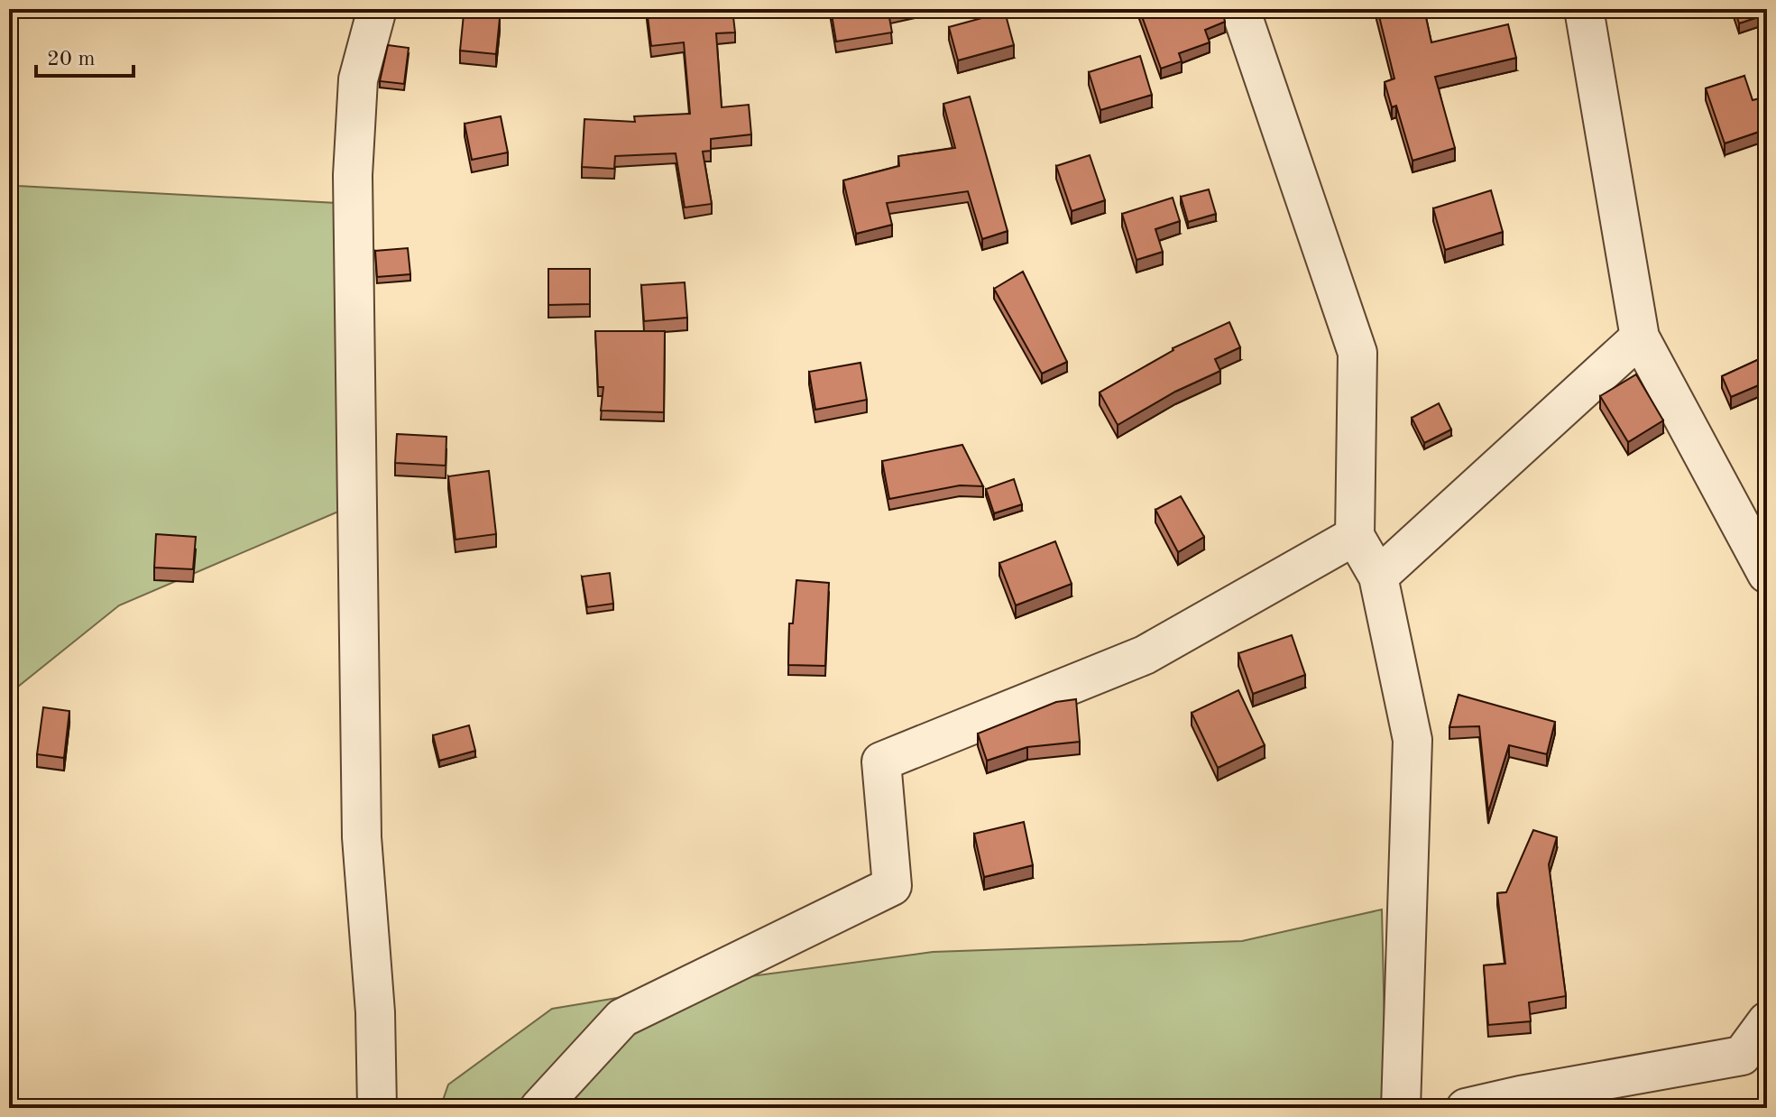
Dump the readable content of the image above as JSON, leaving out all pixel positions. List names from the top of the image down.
{
  "scale_bar": "20 m"
}
